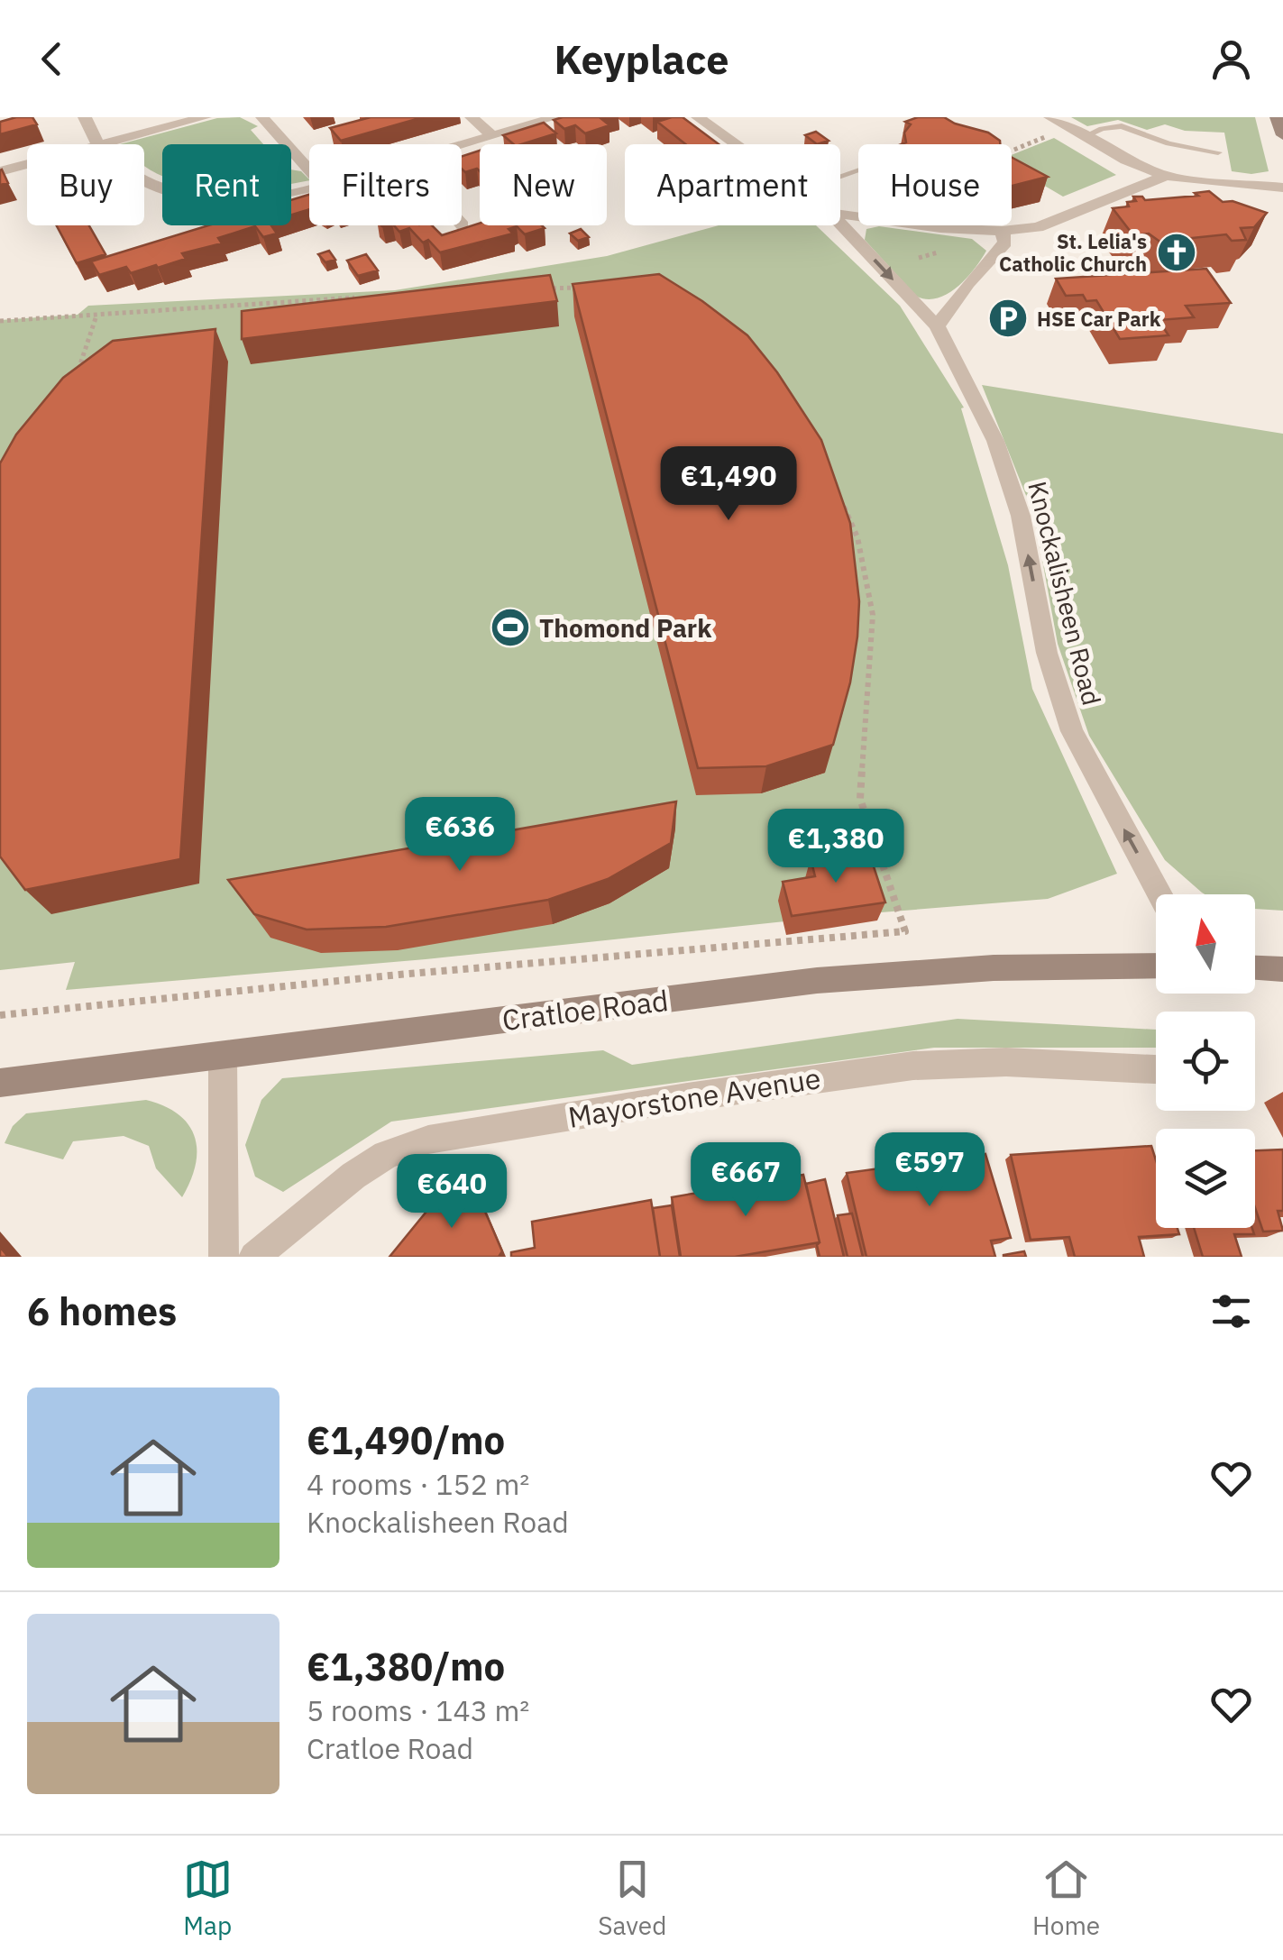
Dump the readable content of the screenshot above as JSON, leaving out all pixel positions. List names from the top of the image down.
{
  "streets": {
    "main road": ["Cratloe Road"],
    "street": ["Knockalisheen Road", "Mayorstone Avenue"]
  },
  "places": {
    "church": ["St. Lelia's Catholic Church"],
    "parking": ["HSE Car Park"],
    "sports": ["Thomond Park"]
  },
  "north": "top",
  "page": {
    "header": "Keyplace",
    "chip": [
      "Buy",
      "Rent",
      "Filters",
      "New",
      "Apartment",
      "House"
    ],
    "price": [
      "€1,490",
      "€636",
      "€1,380",
      "€597",
      "€667",
      "€640"
    ],
    "heading": "6 homes",
    "list": [
      {
        "name": "€1,490/mo",
        "note": "4 rooms · 152 m² · Knockalisheen Road"
      },
      {
        "name": "€1,380/mo",
        "note": "5 rooms · 143 m² · Cratloe Road"
      }
    ],
    "tabs": ["Map", "Saved", "Home"]
  }
}
